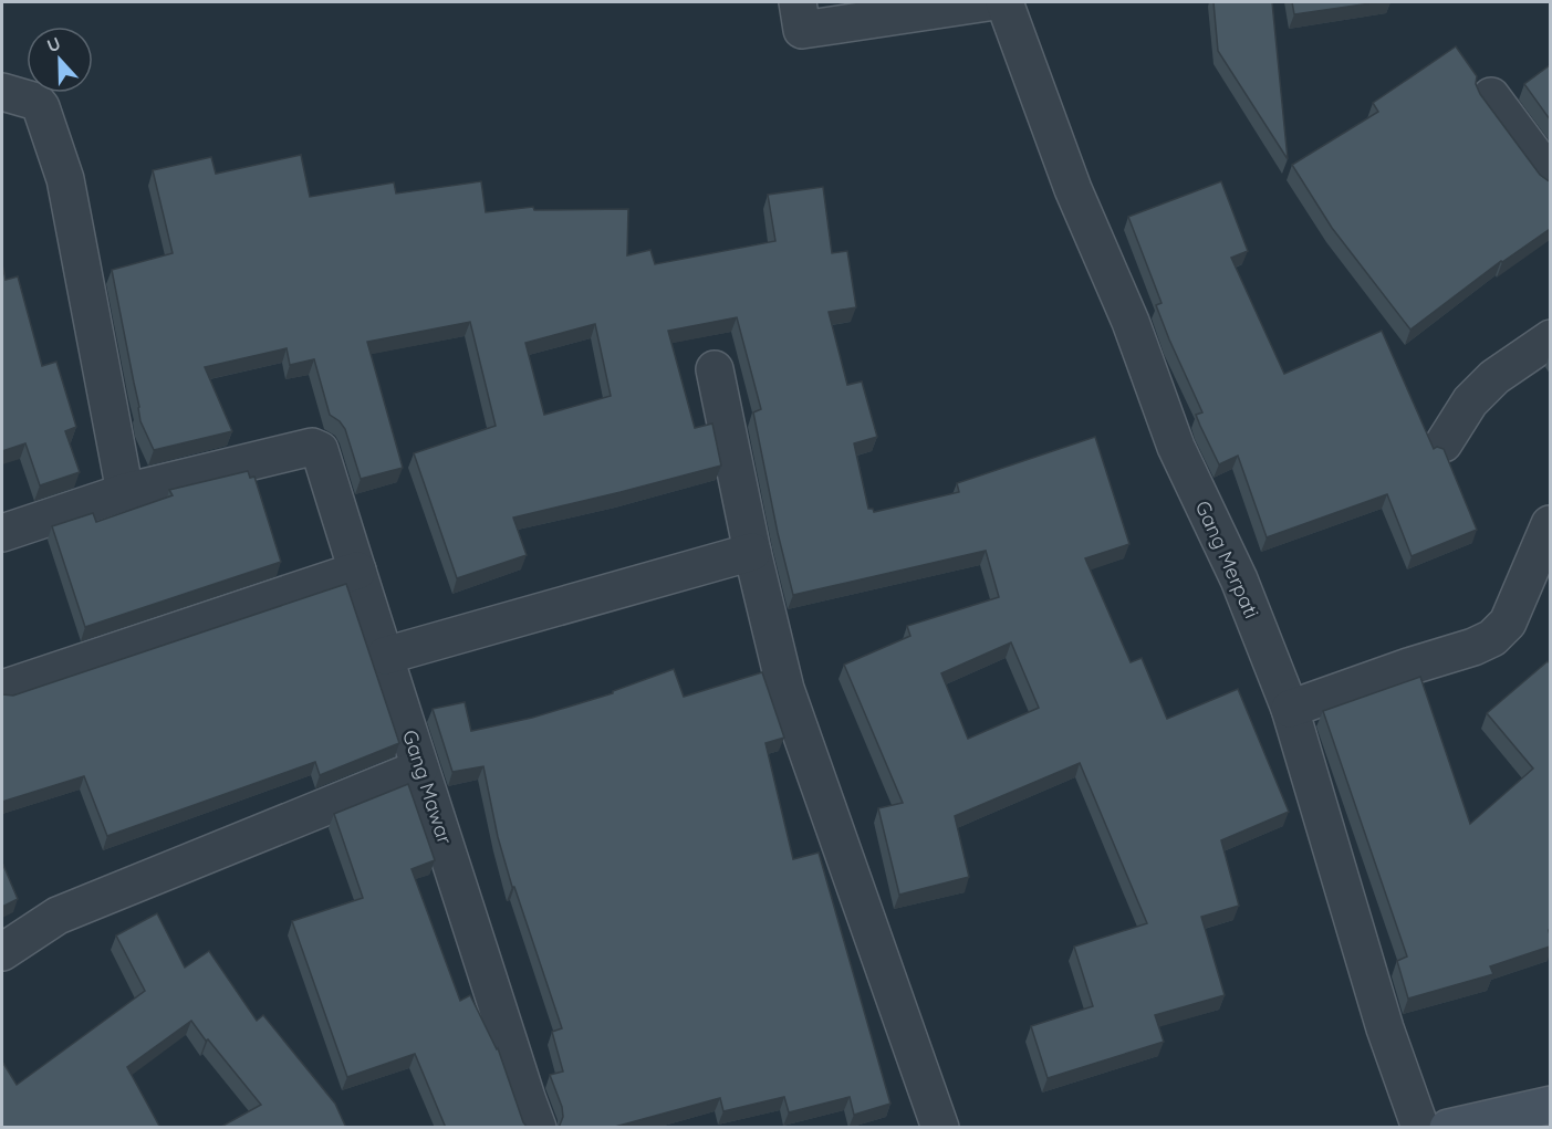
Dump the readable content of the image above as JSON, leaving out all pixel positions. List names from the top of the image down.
{
  "streets": {
    "street": ["Gang Merpati", "Gang Mawar"]
  },
  "north": "top"
}
